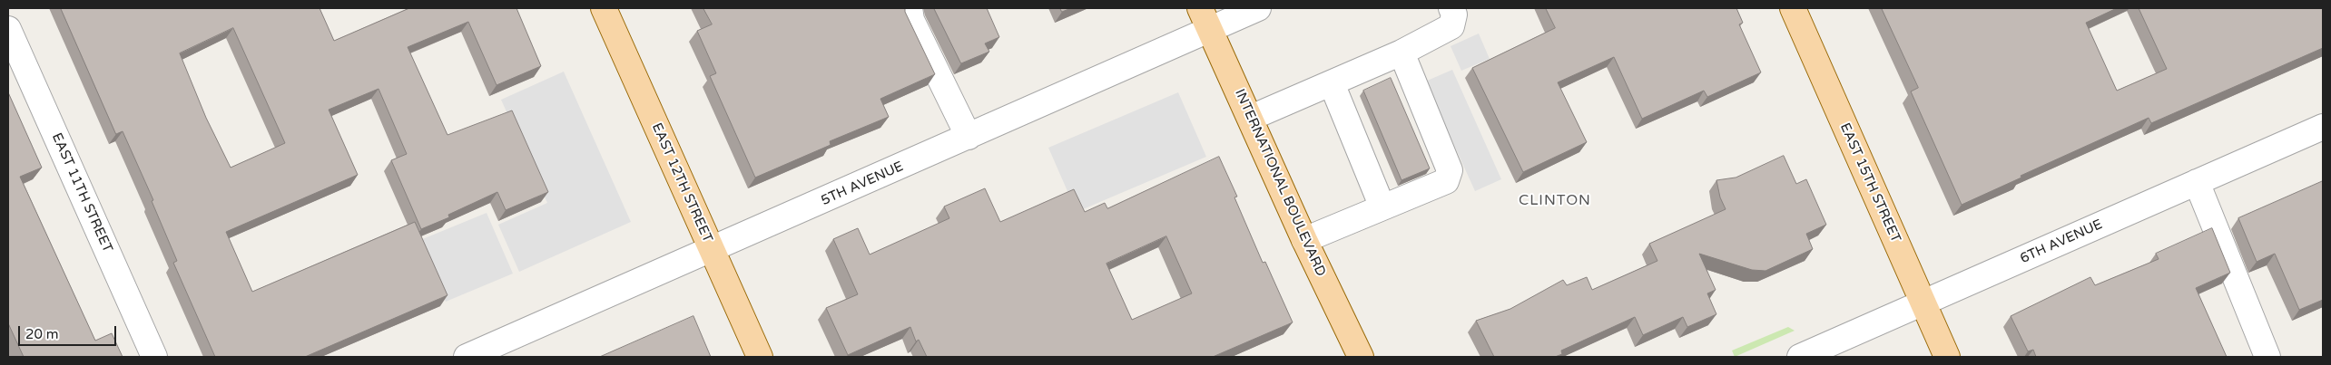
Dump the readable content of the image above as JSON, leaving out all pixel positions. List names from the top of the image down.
{
  "streets": {
    "main road": ["EAST 12TH STREET", "INTERNATIONAL BOULEVARD", "EAST 15TH STREET"],
    "street": ["5TH AVENUE", "EAST 11TH STREET", "6TH AVENUE"]
  },
  "crossings": [
    ["EAST 12TH STREET", "5TH AVENUE"],
    ["INTERNATIONAL BOULEVARD", "5TH AVENUE"],
    ["EAST 15TH STREET", "6TH AVENUE"]
  ],
  "districts": ["CLINTON"],
  "scale_bar": "20 m"
}
